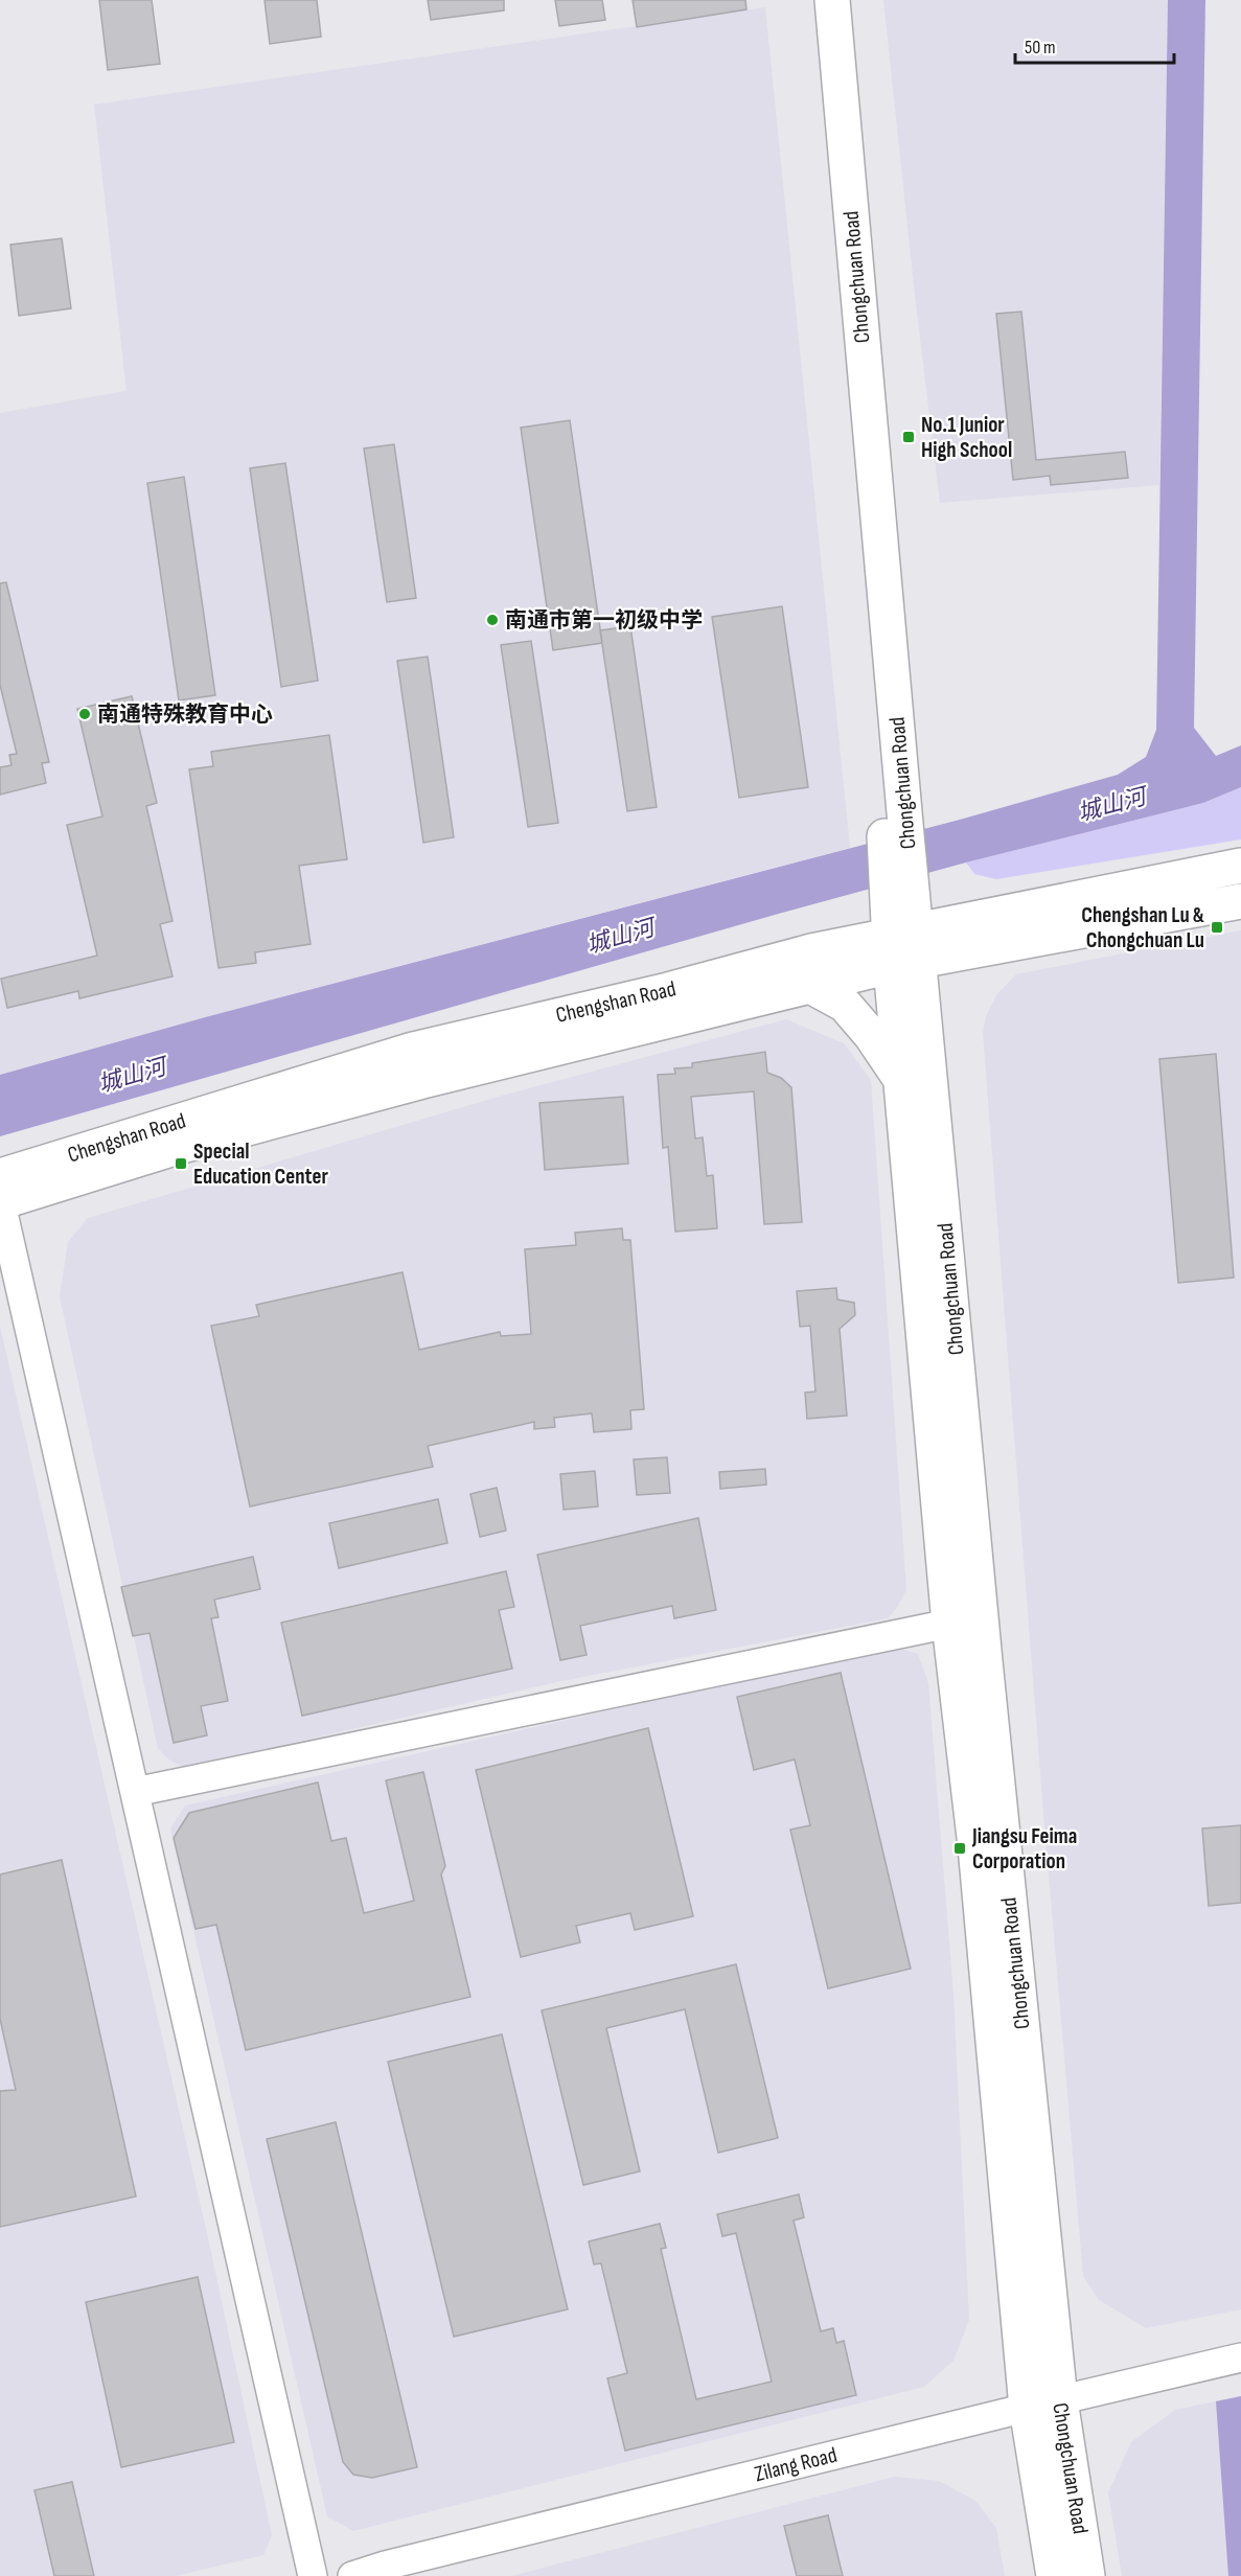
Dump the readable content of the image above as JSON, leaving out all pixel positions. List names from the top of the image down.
{
  "streets": {
    "main road": ["Chongchuan Road", "Chengshan Road"],
    "street": ["Zilang Road"]
  },
  "crossings": [
    ["Chongchuan Road", "Chengshan Road"],
    ["Chongchuan Road", "Zilang Road"]
  ],
  "water": ["城山河"],
  "places": {
    "transit": [
      "No.1 Junior High School",
      "Chengshan Lu & Chongchuan Lu",
      "Special Education Center",
      "Jiangsu Feima Corporation"
    ],
    "other": ["南通市第一初级中学", "南通特殊教育中心"]
  },
  "scale_bar": "50 m"
}
